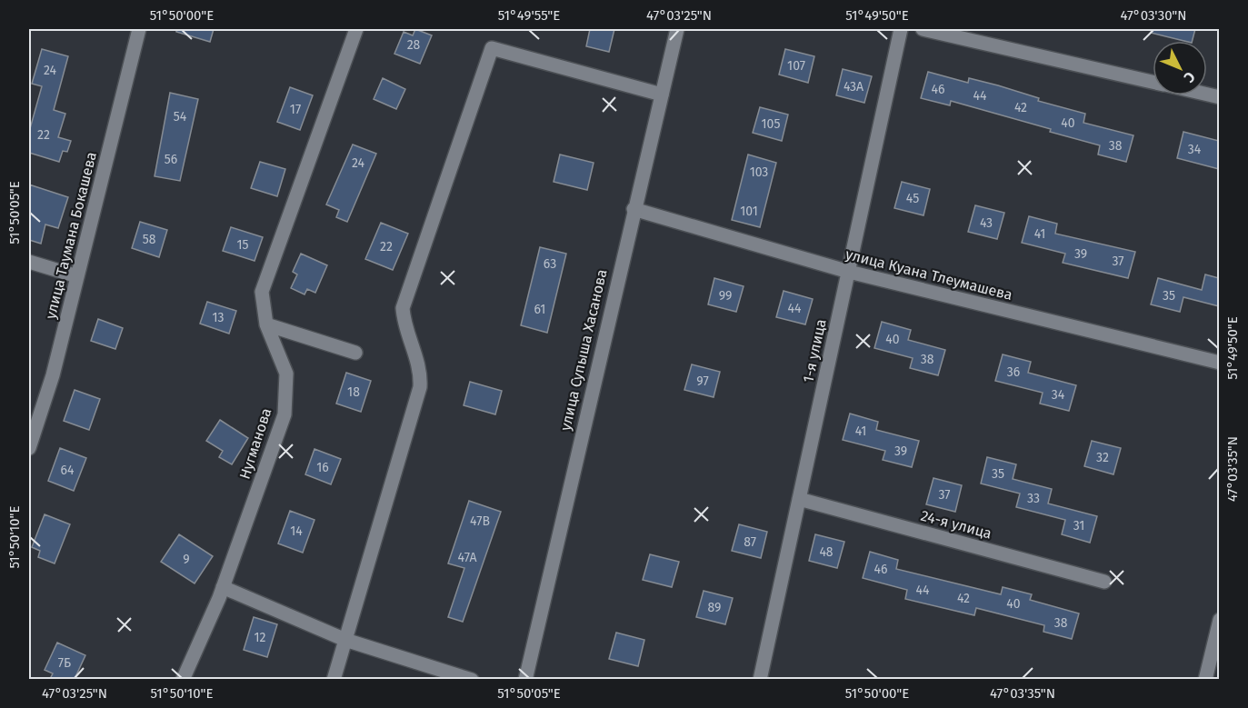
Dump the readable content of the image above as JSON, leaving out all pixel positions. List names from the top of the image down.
{
  "streets": {
    "street": [
      "улица Таумана Бокашева",
      "улица Куана Тлеумашева",
      "улица Супыша Хасанова",
      "1-я улица",
      "Нугманова",
      "24-я улица"
    ]
  },
  "crossings": [
    ["улица Куана Тлеумашева", "улица Супыша Хасанова"],
    ["улица Куана Тлеумашева", "1-я улица"],
    ["1-я улица", "24-я улица"]
  ],
  "house_numbers": [
    "28",
    "107",
    "24",
    "43А",
    "46",
    "44",
    "42",
    "17",
    "54",
    "40",
    "105",
    "22",
    "38",
    "34",
    "56",
    "24",
    "103",
    "45",
    "101",
    "43",
    "41",
    "58",
    "15",
    "22",
    "39",
    "37",
    "63",
    "99",
    "35",
    "44",
    "61",
    "13",
    "40",
    "38",
    "36",
    "97",
    "18",
    "34",
    "41",
    "39",
    "32",
    "16",
    "64",
    "35",
    "37",
    "33",
    "47В",
    "31",
    "14",
    "87",
    "48",
    "47А",
    "9",
    "46",
    "44",
    "42",
    "40",
    "89",
    "38",
    "12",
    "7Б"
  ],
  "north": "bottom right",
  "coordinates": [
    "51°50'00\"E",
    "51°49'55\"E",
    "47°03'25\"N",
    "51°49'50\"E",
    "47°03'30\"N",
    "51°50'05\"E",
    "47°03'35\"N",
    "51°50'10\"E"
  ]
}
